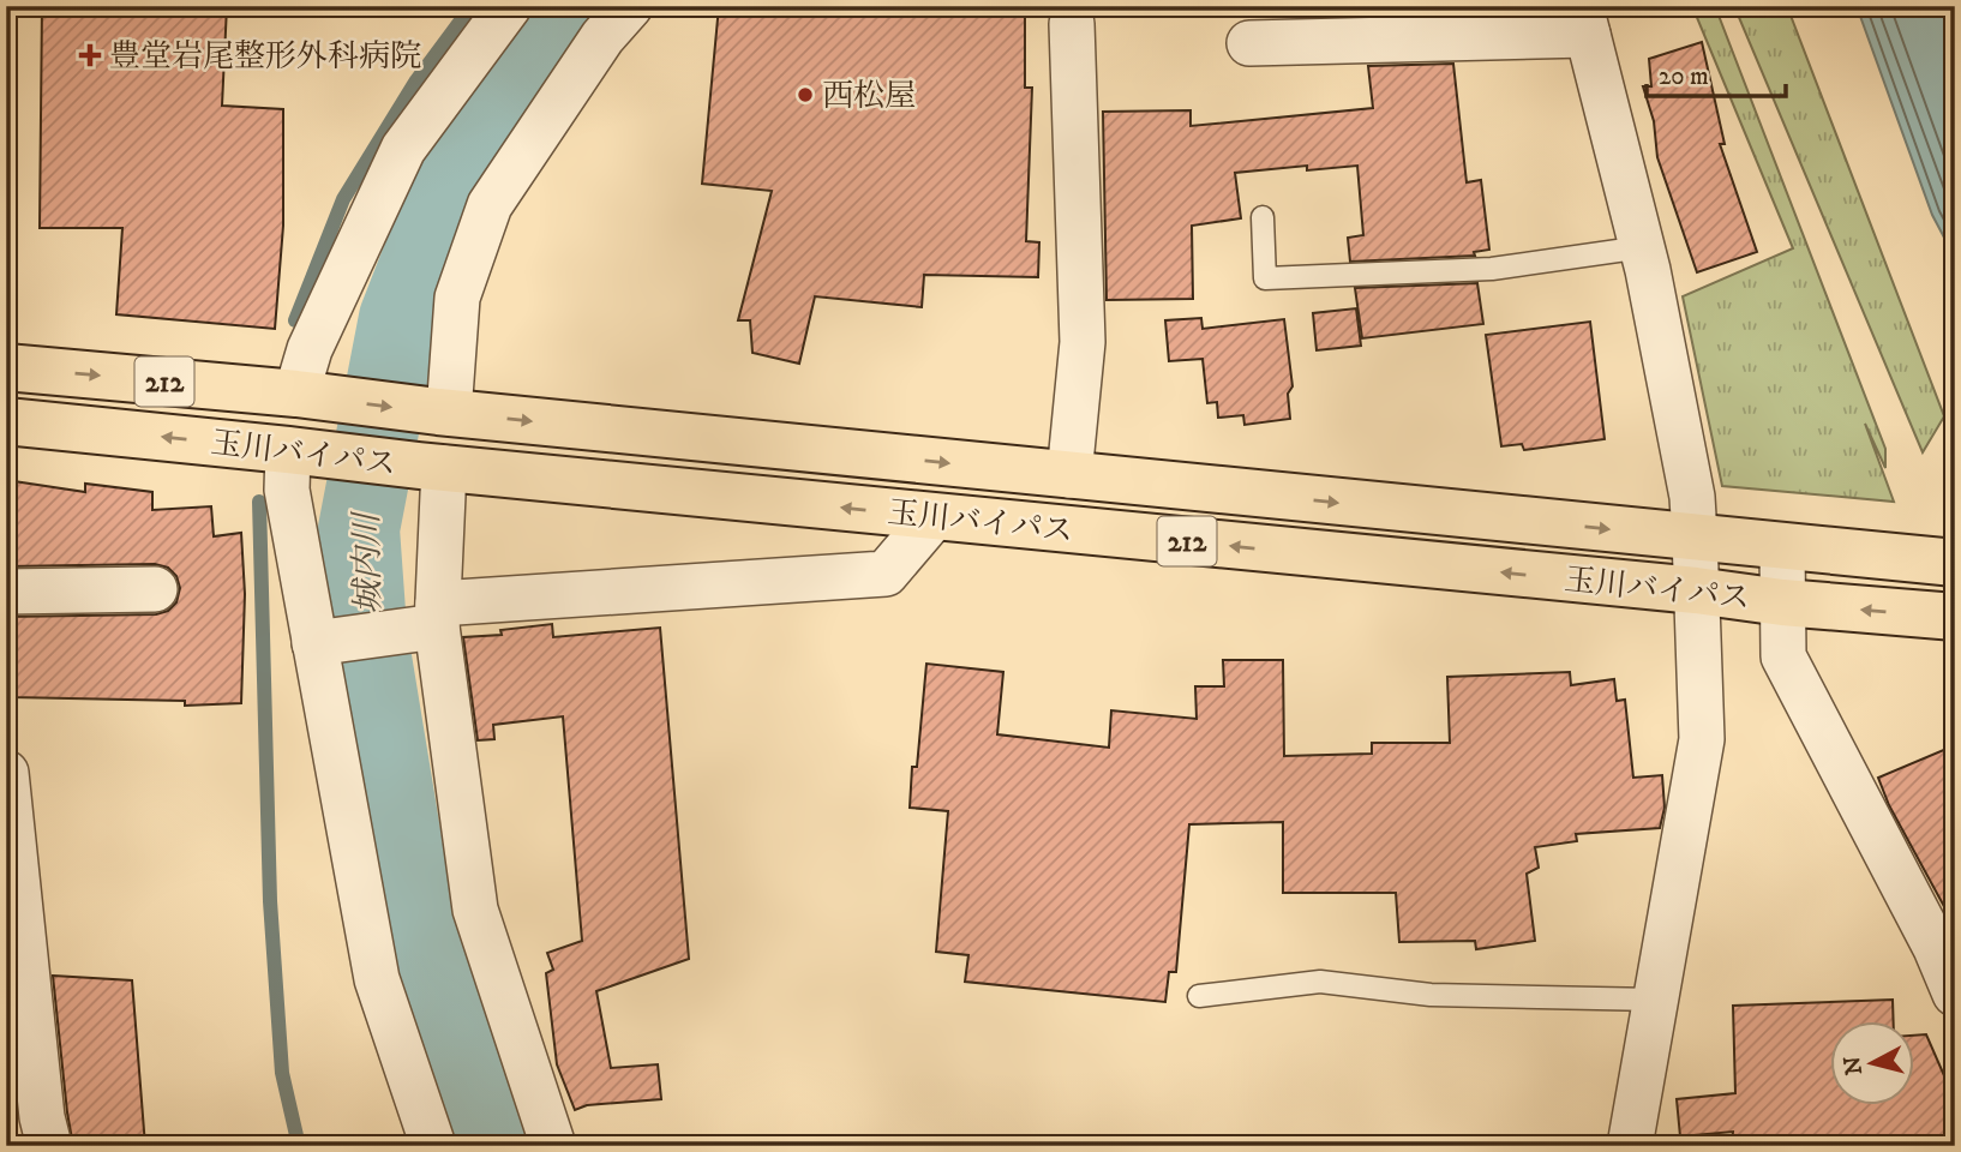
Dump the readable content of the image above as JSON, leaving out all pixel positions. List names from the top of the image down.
{
  "streets": {
    "highway": ["212", "玉川バイパス"]
  },
  "water": ["城内川"],
  "places": {
    "health": ["豊堂岩尾整形外科病院"],
    "other": ["西松屋"]
  },
  "scale_bar": "20 m",
  "north": "left"
}
